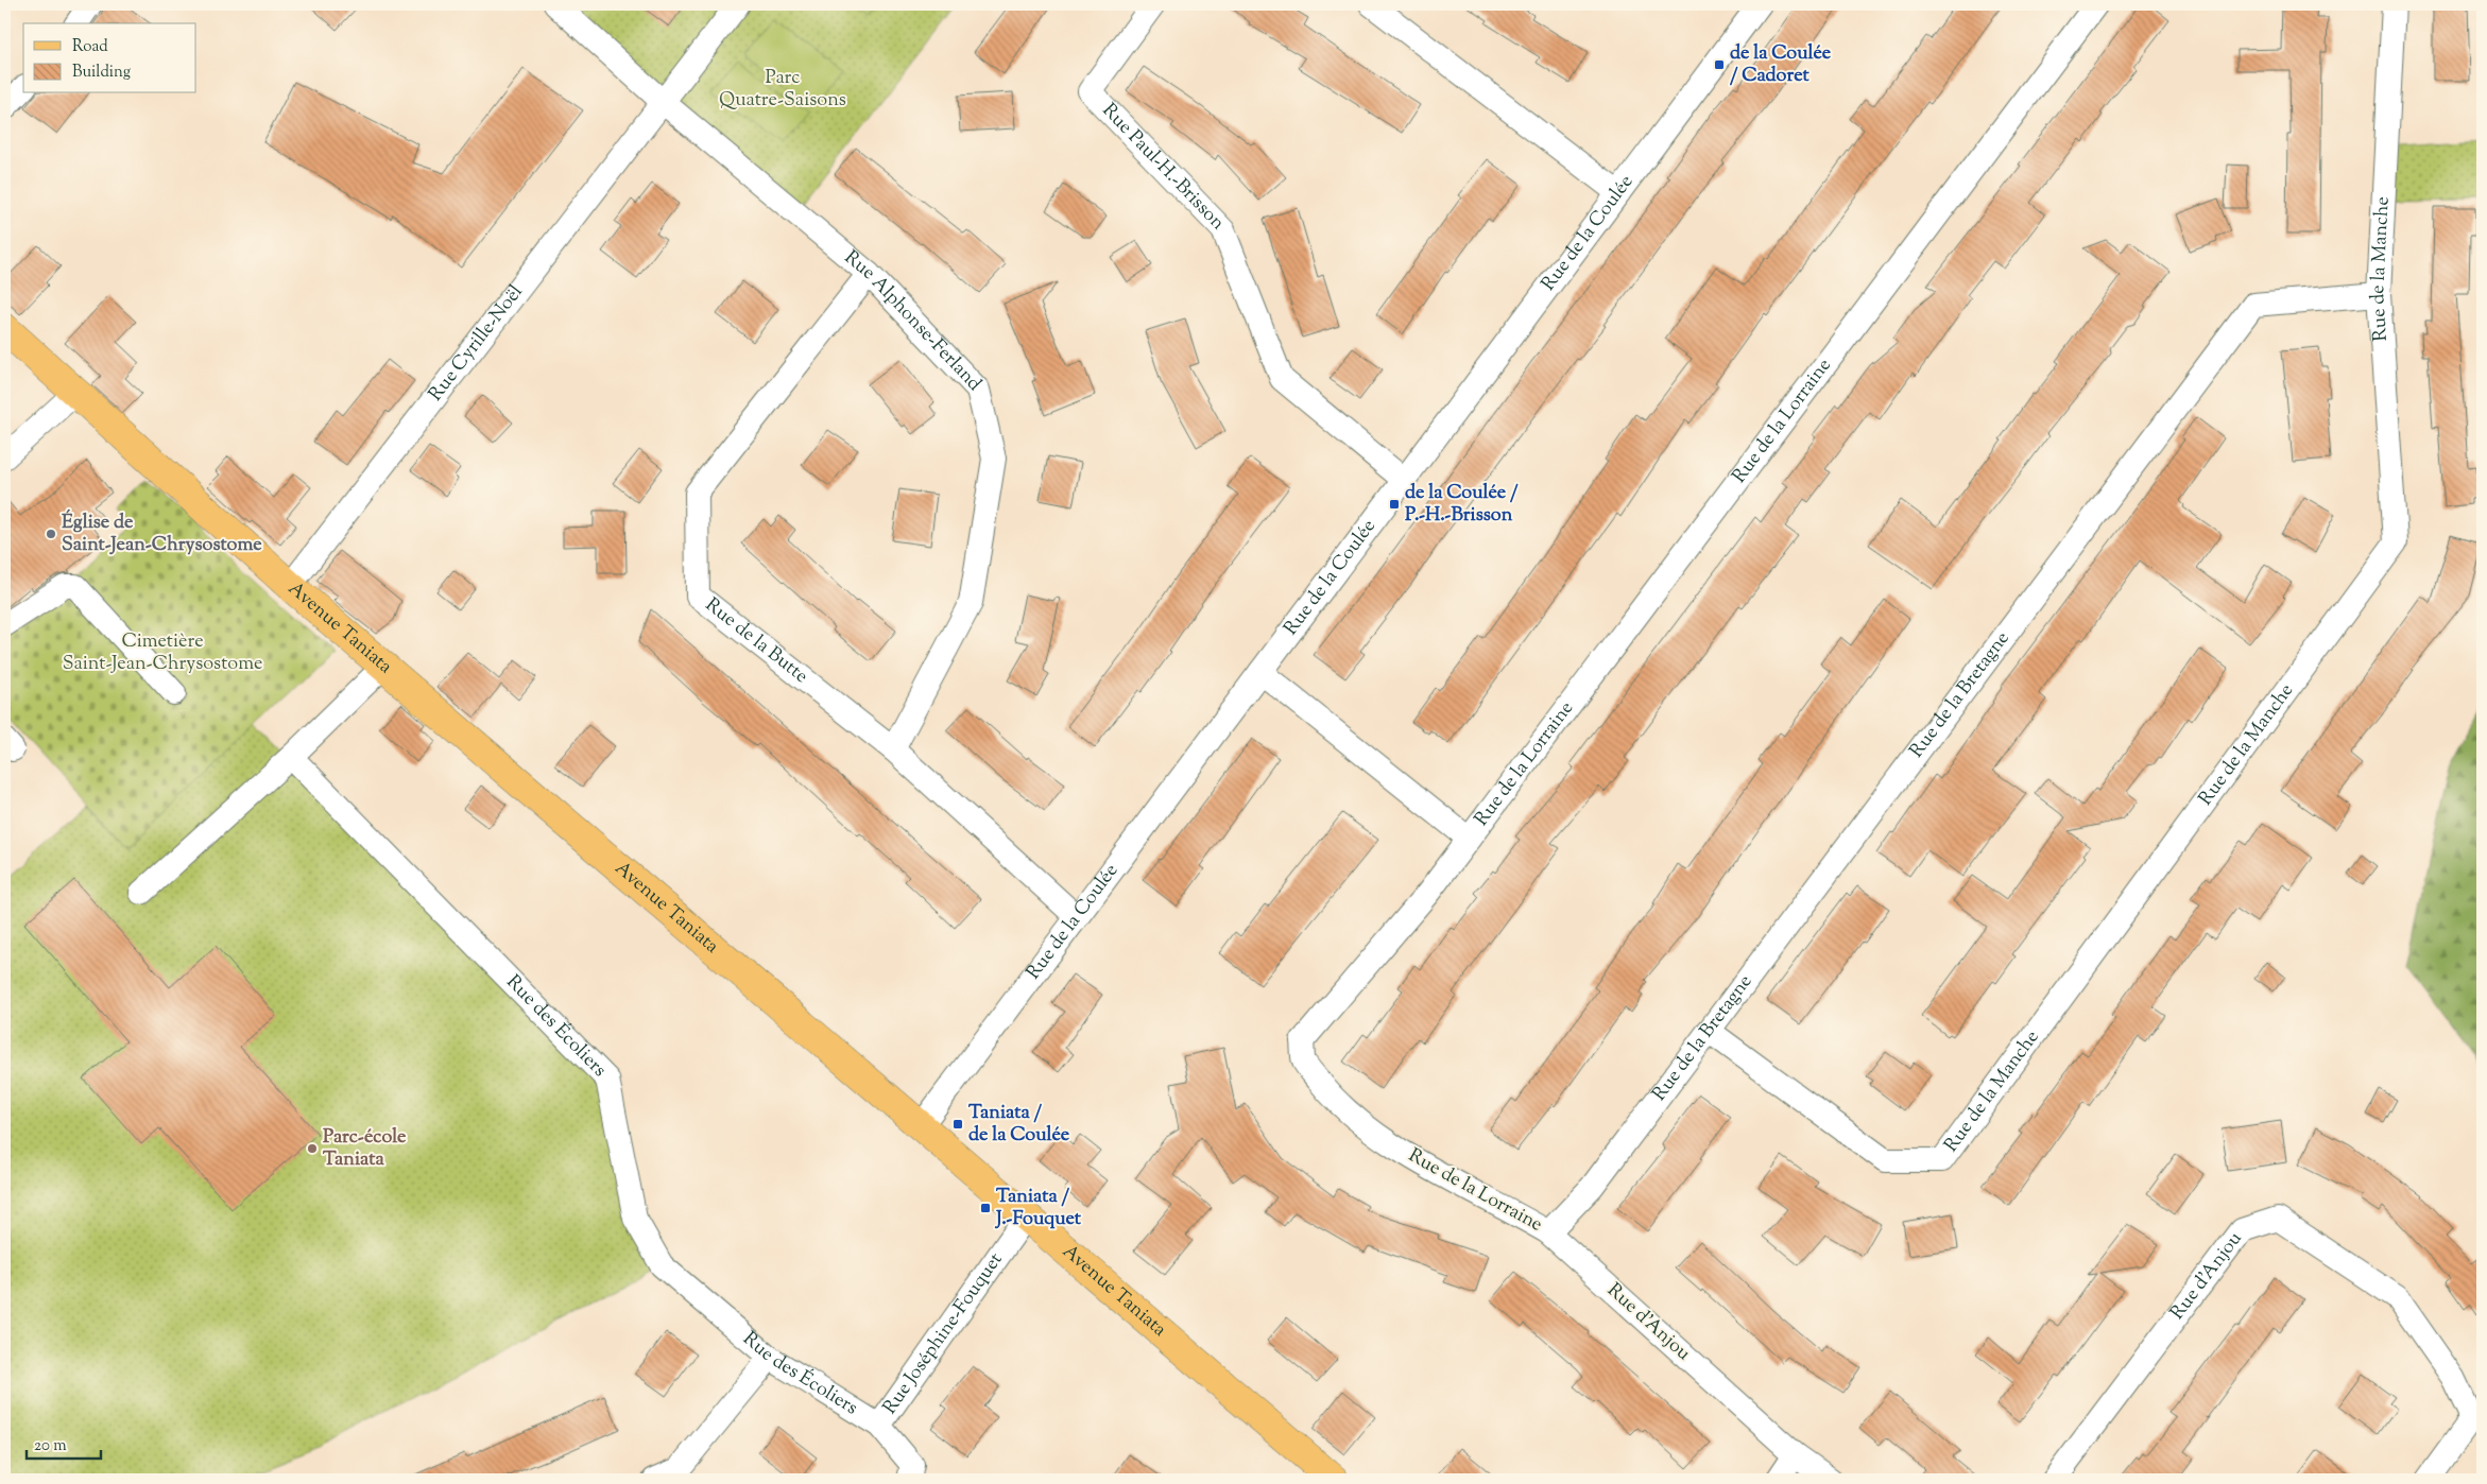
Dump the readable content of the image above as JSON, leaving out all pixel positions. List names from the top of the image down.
{
  "streets": {
    "main road": ["Avenue Taniata"],
    "street": [
      "Rue Paul-H.-Brisson",
      "Rue de la Coulée",
      "Rue de la Manche",
      "Rue Alphonse-Ferland",
      "Rue Cyrille-Noël",
      "Rue de la Lorraine",
      "Rue de la Butte",
      "Rue de la Bretagne",
      "Rue des Écoliers",
      "Rue d'Anjou",
      "Rue Joséphine-Fouquet"
    ]
  },
  "crossings": [
    ["Rue Paul-H.-Brisson", "Rue de la Coulée"],
    ["Rue de la Coulée", "Rue de la Lorraine"],
    ["Rue de la Coulée", "Avenue Taniata"],
    ["Rue de la Coulée", "Rue de la Butte"],
    ["Rue de la Manche", "Rue de la Bretagne"],
    ["Rue Alphonse-Ferland", "Rue Cyrille-Noël"],
    ["Rue Alphonse-Ferland", "Rue de la Butte"],
    ["Rue Cyrille-Noël", "Avenue Taniata"],
    ["Rue de la Lorraine", "Rue de la Bretagne"],
    ["Rue de la Lorraine", "Rue d'Anjou"],
    ["Avenue Taniata", "Rue Joséphine-Fouquet"],
    ["Rue de la Bretagne", "Rue d'Anjou"],
    ["Rue des Écoliers", "Rue Joséphine-Fouquet"]
  ],
  "parks": ["Parc Quatre-Saisons", "Cimetière Saint-Jean-Chrysostome"],
  "places": {
    "transit": [
      "de la Coulée / Cadoret",
      "de la Coulée / P.-H.-Brisson",
      "Taniata / de la Coulée",
      "Taniata / J.-Fouquet"
    ],
    "other": ["Église de Saint-Jean-Chrysostome", "Parc-école Taniata"]
  },
  "legend": ["Road", "Building"],
  "scale_bar": "20 m"
}
